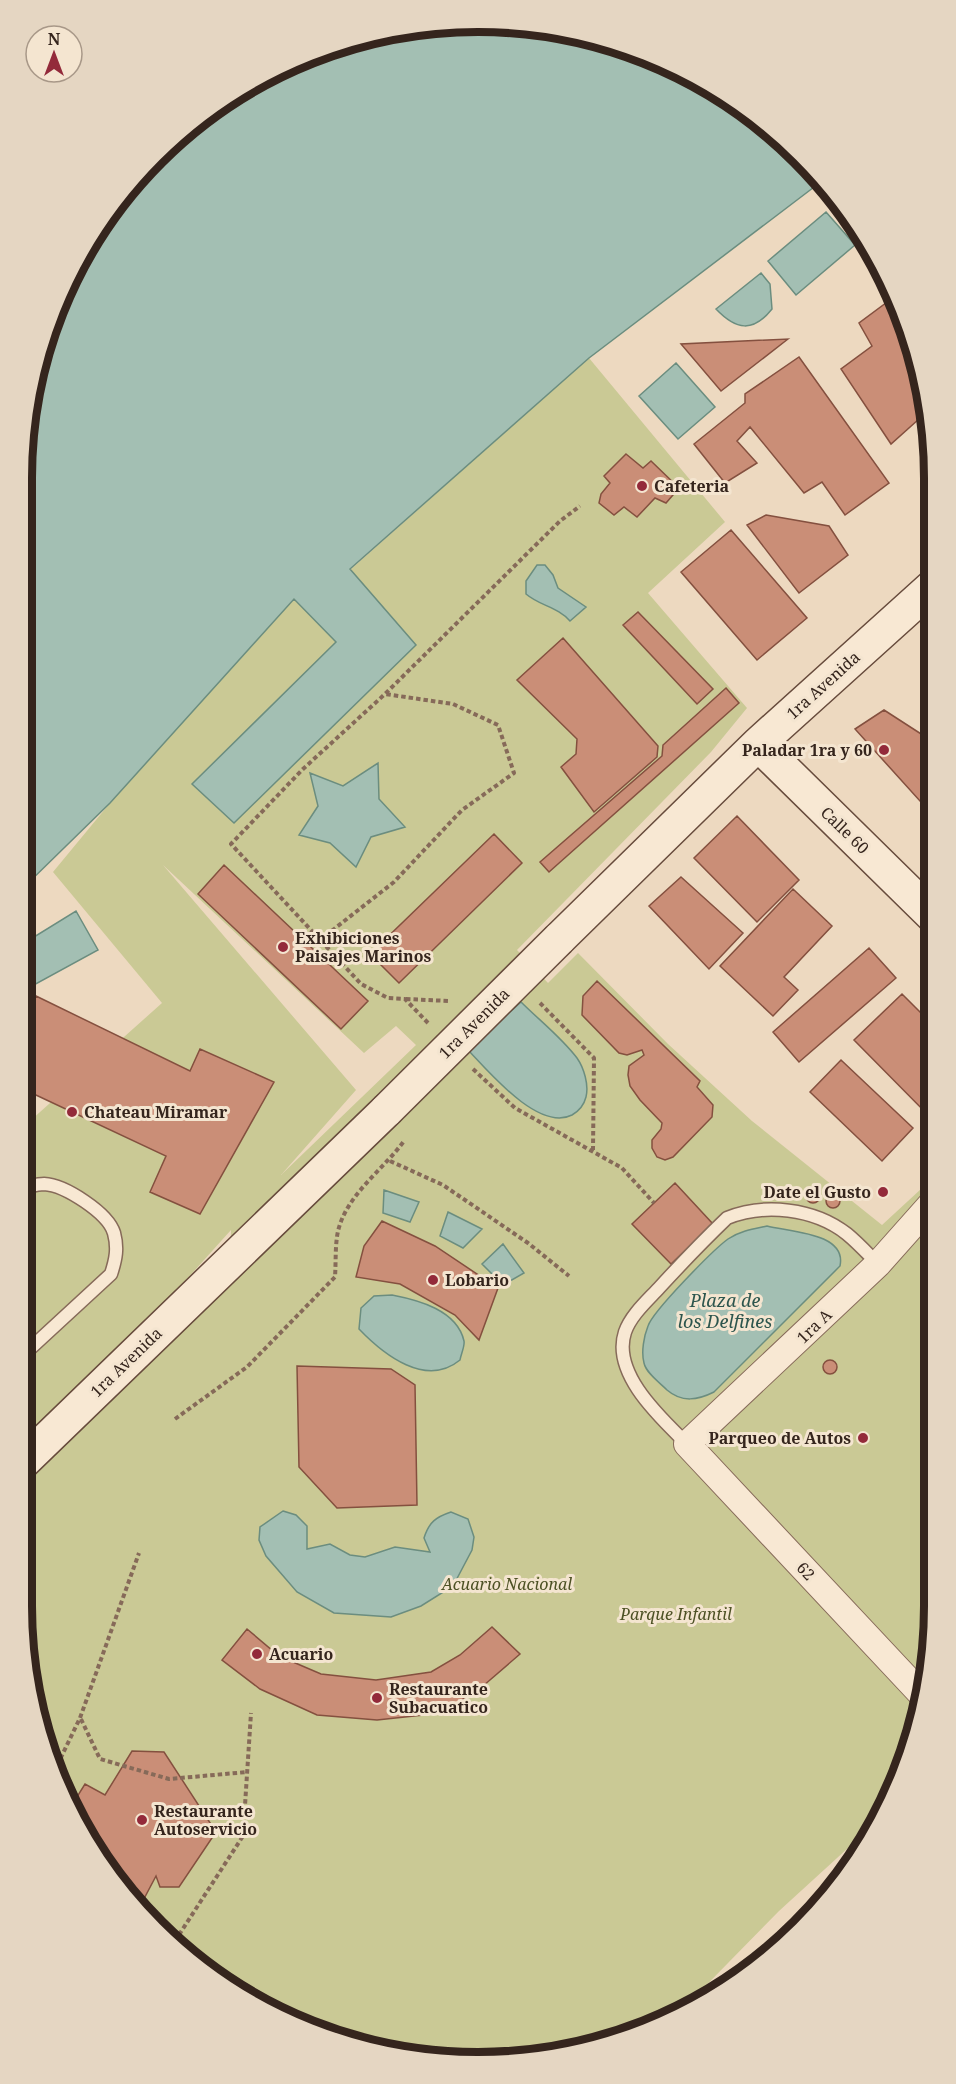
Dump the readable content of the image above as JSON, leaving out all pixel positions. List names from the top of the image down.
{
  "streets": {
    "street": [
      "1ra Avenida",
      "Calle 60",
      "1ra A",
      "62"
    ]
  },
  "crossings": [
    ["1ra Avenida", "Calle 60"],
    ["1ra A", "62"]
  ],
  "water": ["Plaza de los Delfines"],
  "parks": ["Acuario Nacional", "Parque Infantil"],
  "places": [
    "Cafeteria",
    "Paladar 1ra y 60",
    "Exhibiciones Paisajes Marinos",
    "Chateau Miramar",
    "Date el Gusto",
    "Lobario",
    "Parqueo de Autos",
    "Acuario",
    "Restaurante Subacuatico",
    "Restaurante Autoservicio"
  ],
  "north": "top"
}
